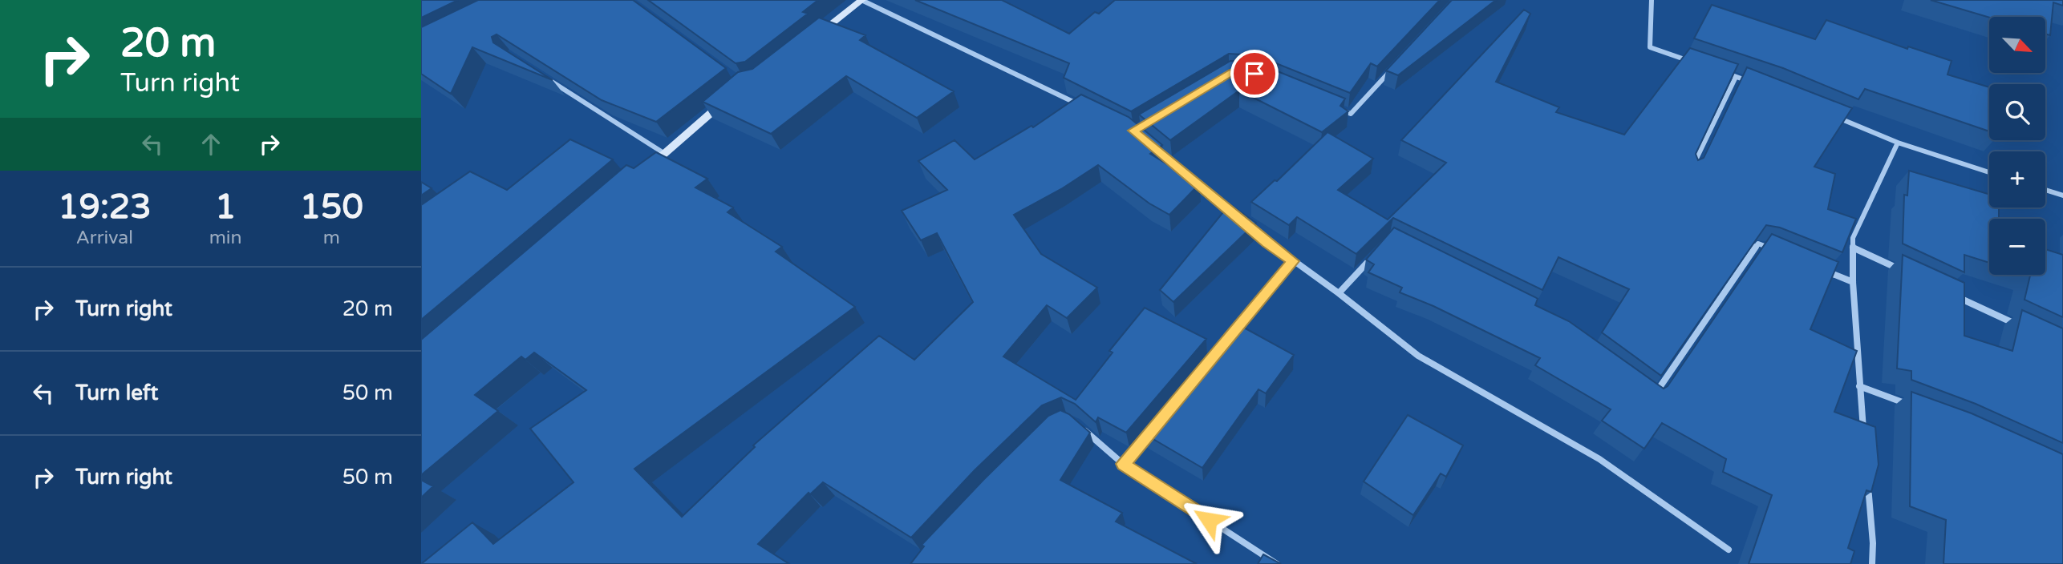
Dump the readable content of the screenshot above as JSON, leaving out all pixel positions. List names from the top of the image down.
{
  "north": "bottom right",
  "page": {
    "turn": ["20 m", "Turn right"],
    "map_buttons": ["+", "−"],
    "eta": [
      "19:23",
      "Arrival",
      "1",
      "min",
      "150",
      "m"
    ],
    "list": [
      {
        "name": "Turn right",
        "value": "20 m"
      },
      {
        "name": "Turn left",
        "value": "50 m"
      },
      {
        "name": "Turn right",
        "value": "50 m"
      }
    ]
  }
}
